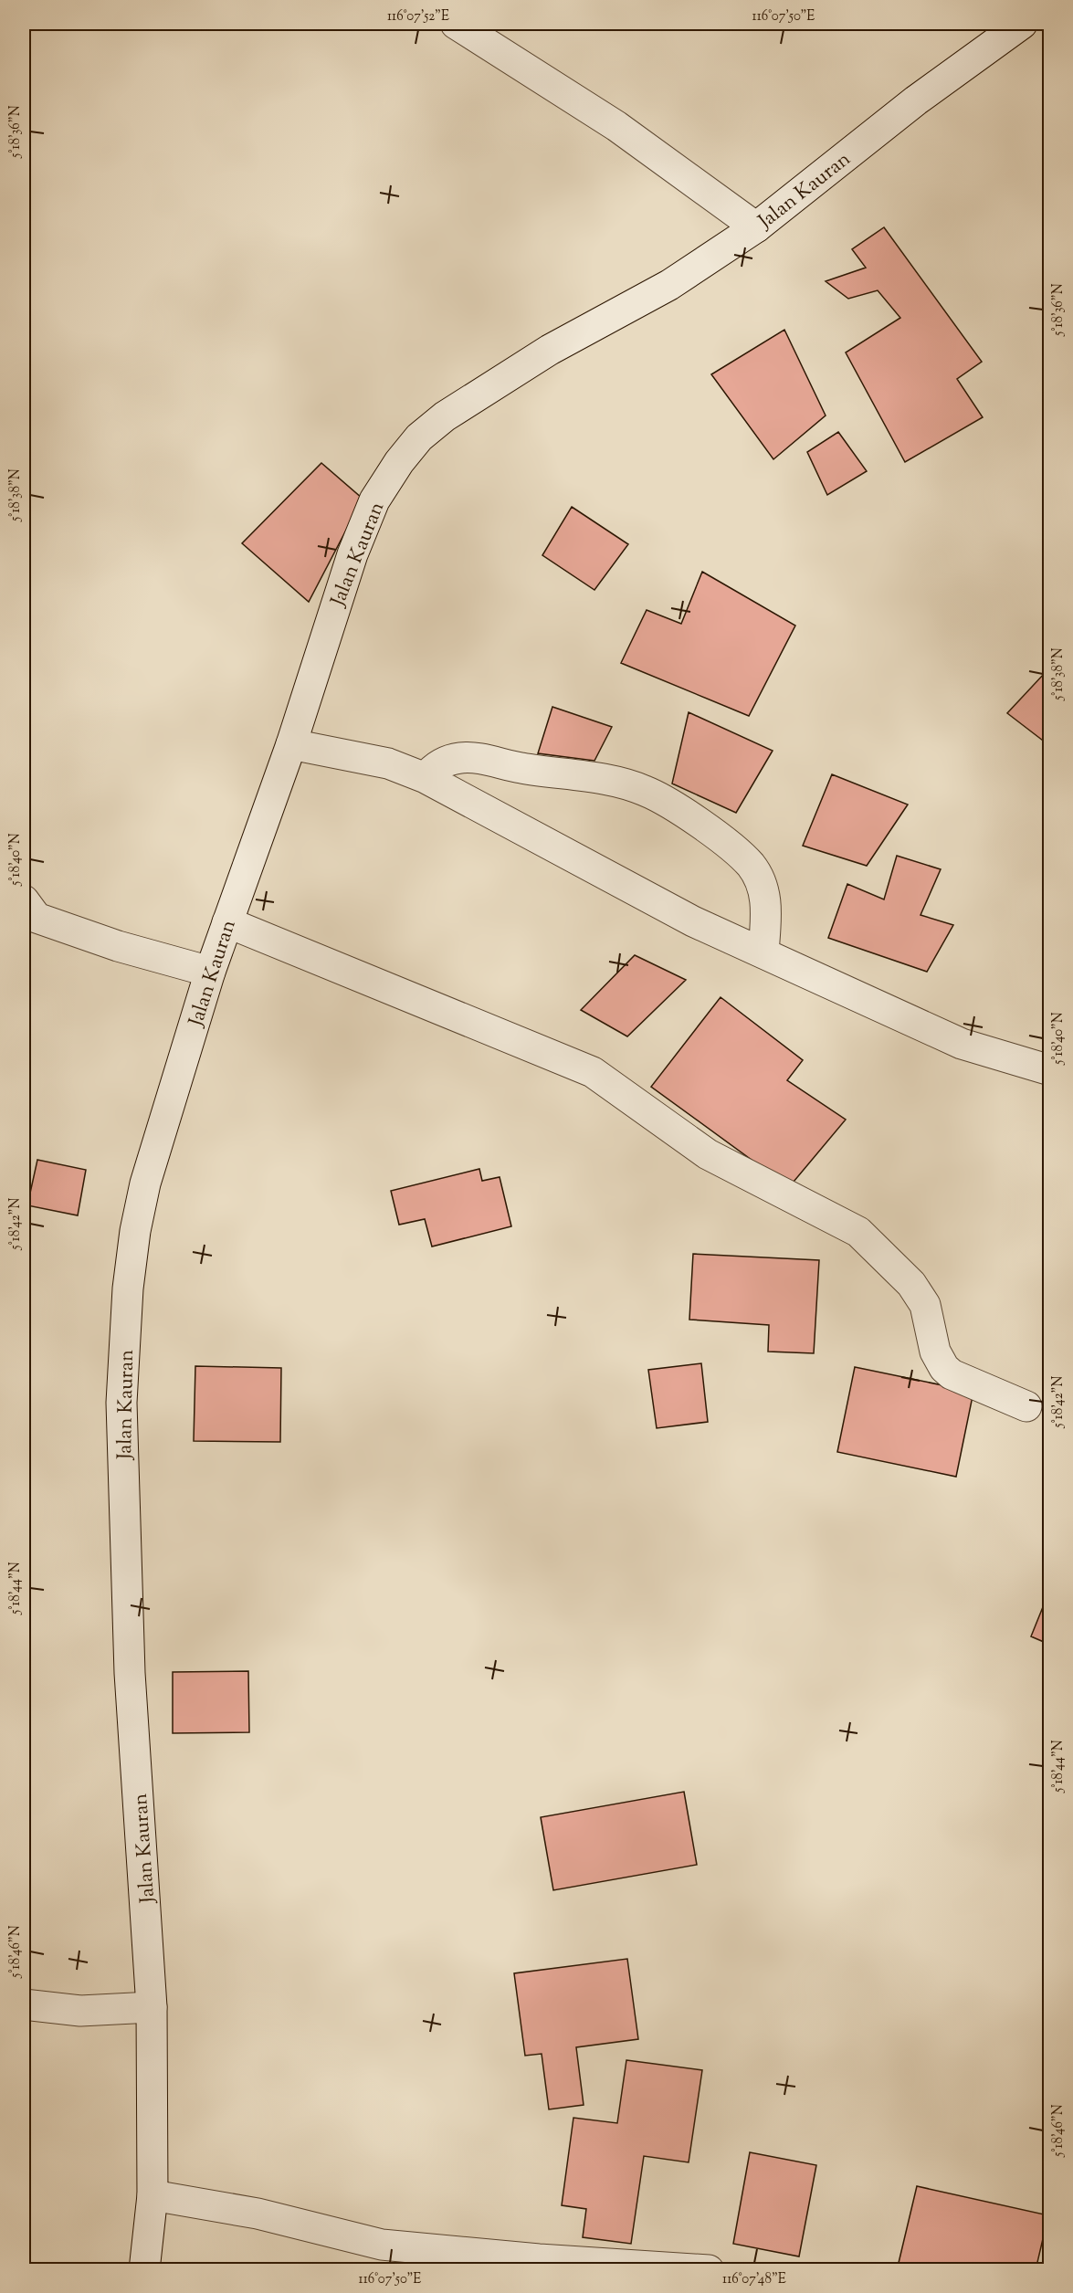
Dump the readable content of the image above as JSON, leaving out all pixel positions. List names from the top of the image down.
{
  "streets": {
    "street": ["Jalan Kauran"]
  },
  "coordinates": [
    "116°07'52\"E",
    "116°07'50\"E",
    "5°18'36\"N",
    "5°18'38\"N",
    "5°18'40\"N",
    "5°18'42\"N",
    "5°18'44\"N",
    "5°18'46\"N",
    "116°07'48\"E"
  ]
}
